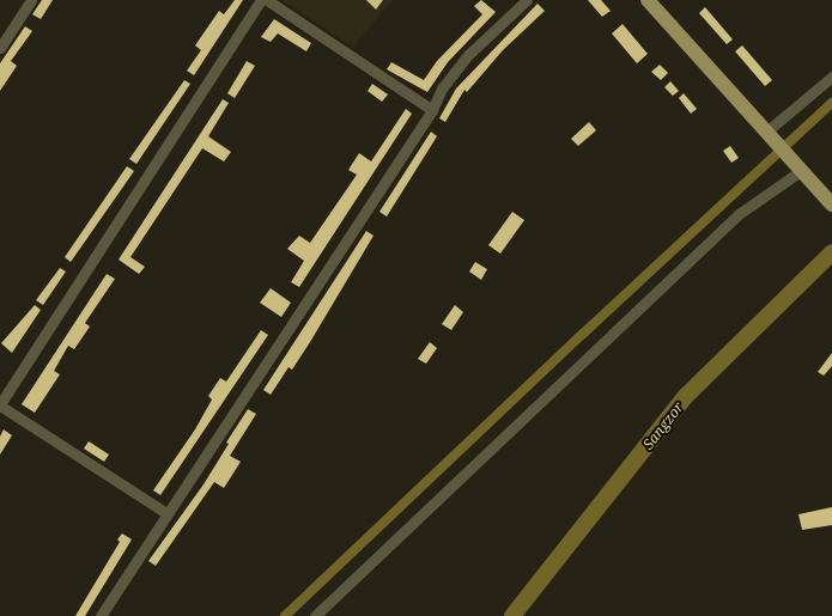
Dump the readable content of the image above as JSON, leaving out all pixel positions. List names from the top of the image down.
{
  "water": ["Sangzor"]
}
